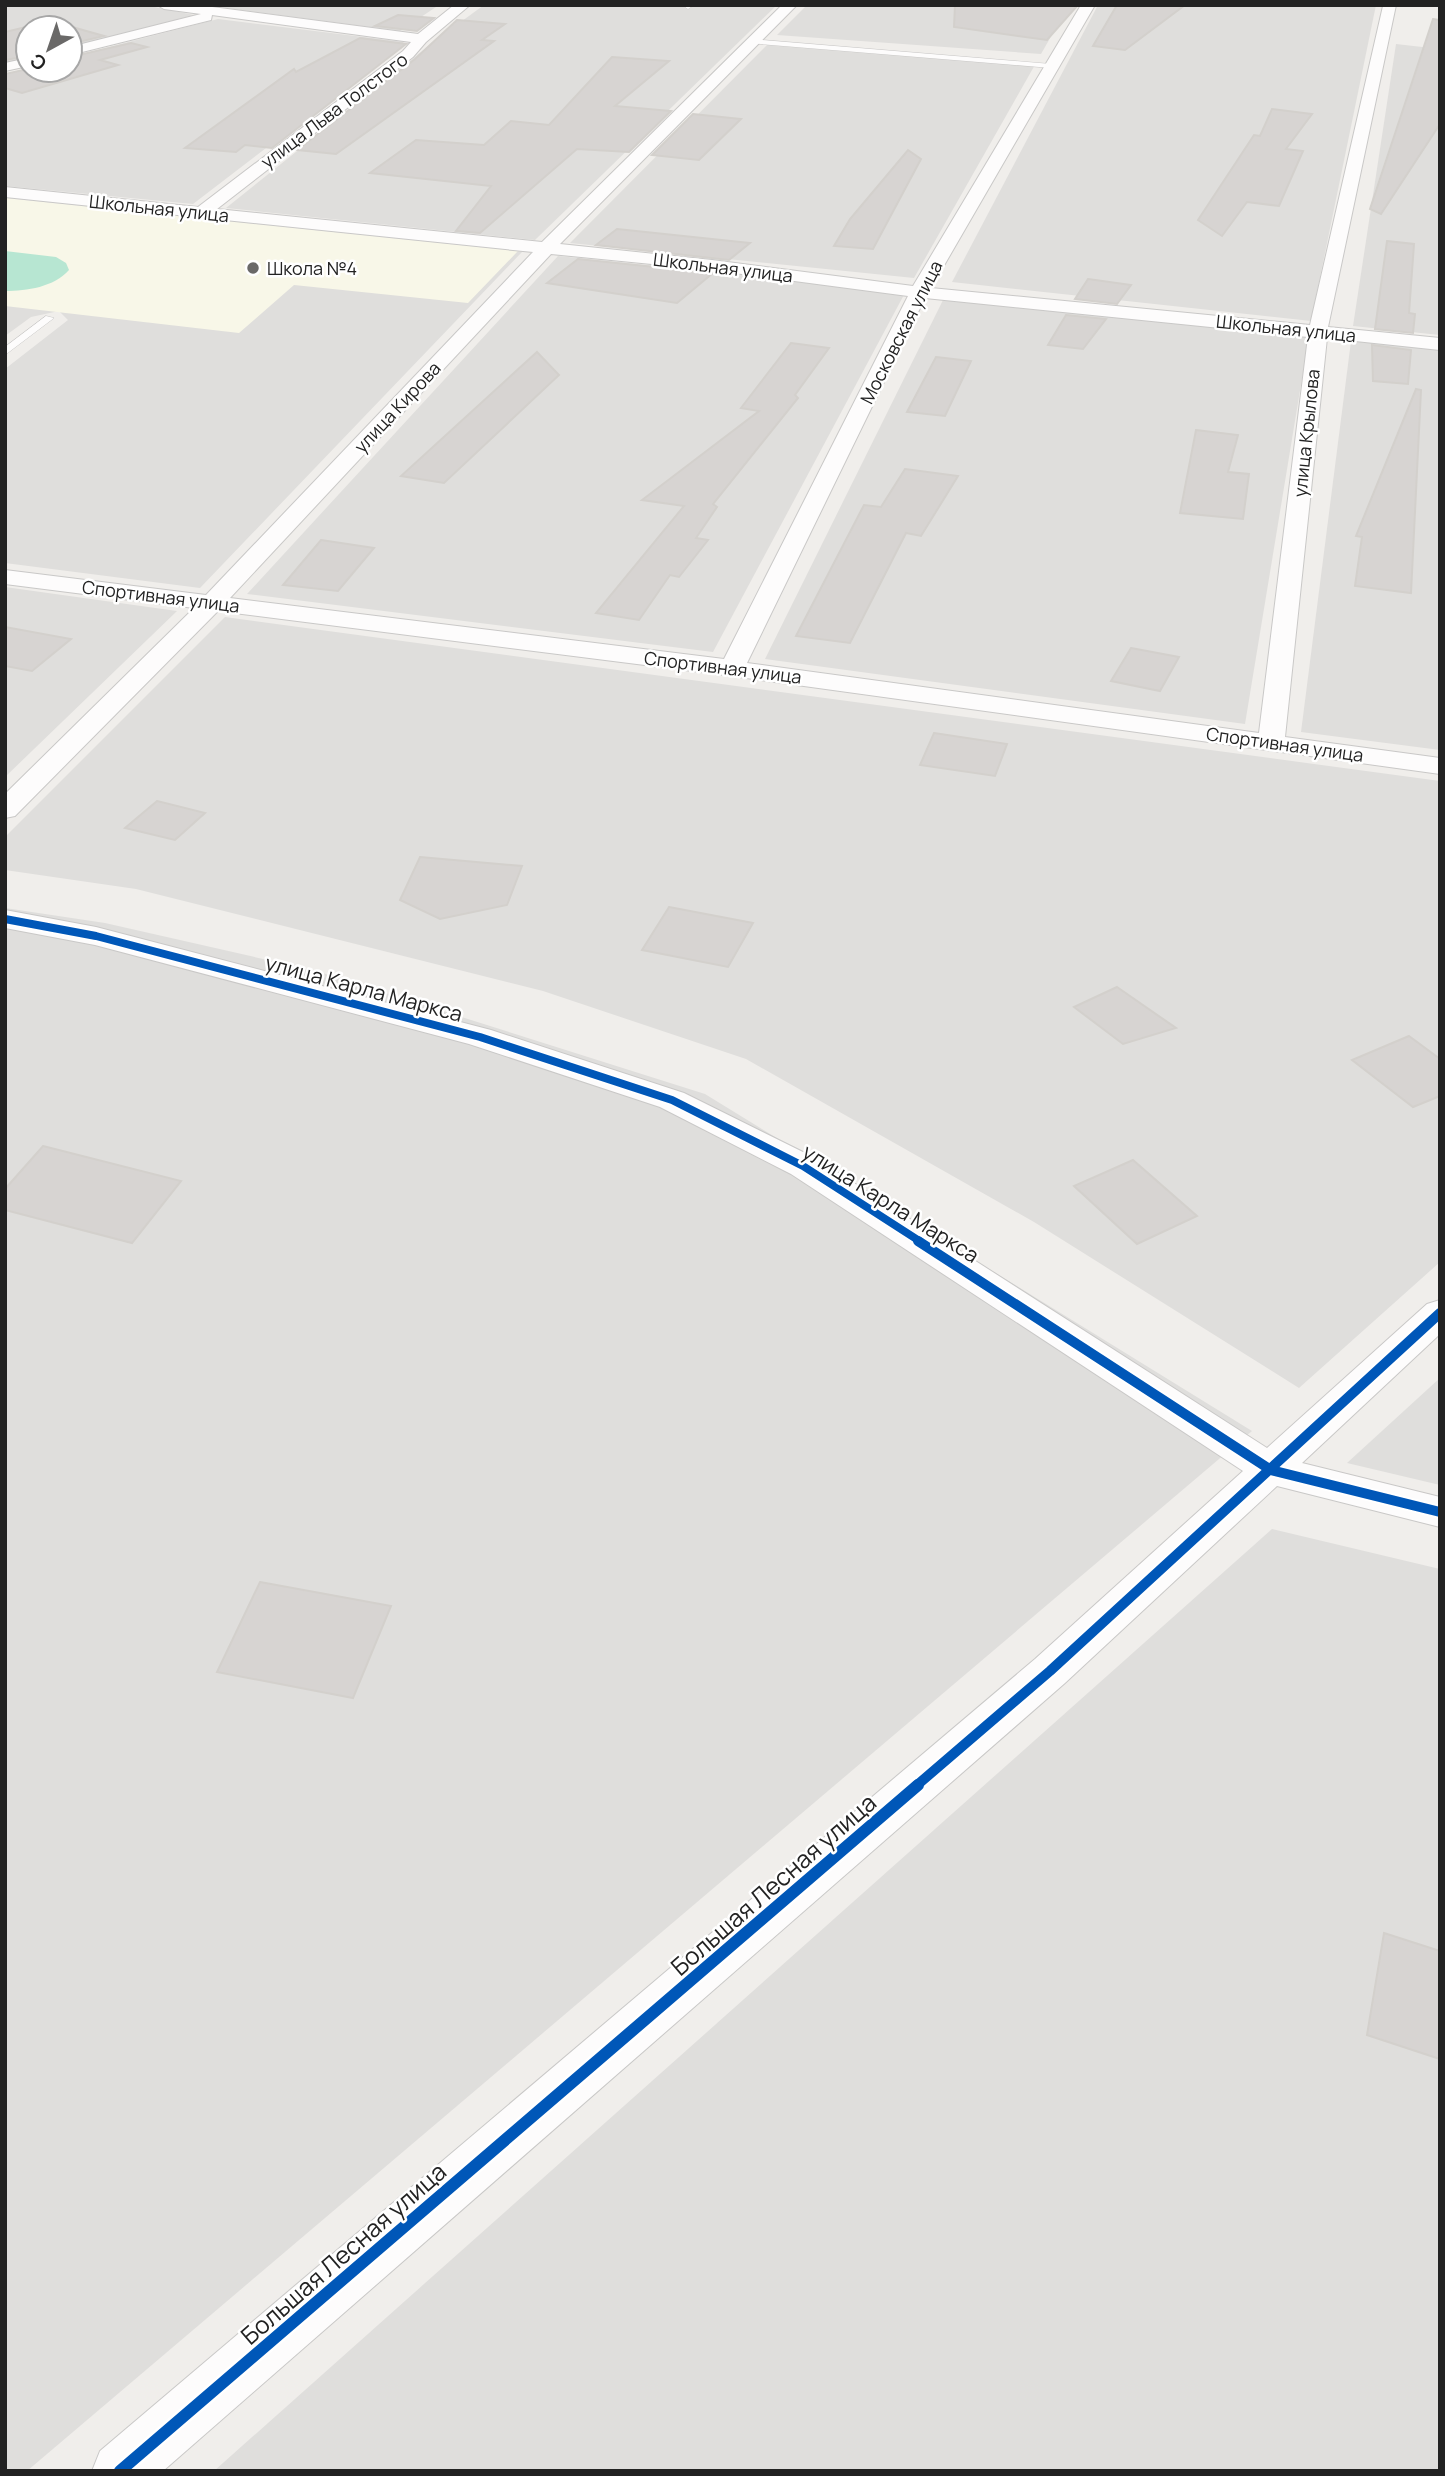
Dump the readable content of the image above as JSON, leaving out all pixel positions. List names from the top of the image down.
{
  "streets": {
    "street": [
      "улица Льва Толстого",
      "Школьная улица",
      "Московская улица",
      "улица Кирова",
      "улица Крылова",
      "Спортивная улица",
      "улица Карла Маркса",
      "Большая Лесная улица"
    ]
  },
  "crossings": [
    ["улица Льва Толстого", "Школьная улица"],
    ["Школьная улица", "Московская улица"],
    ["Школьная улица", "улица Кирова"],
    ["Школьная улица", "улица Крылова"],
    ["Московская улица", "Спортивная улица"],
    ["улица Кирова", "Спортивная улица"],
    ["улица Крылова", "Спортивная улица"],
    ["улица Карла Маркса", "Большая Лесная улица"]
  ],
  "places": ["Школа №4"],
  "north": "bottom left"
}
